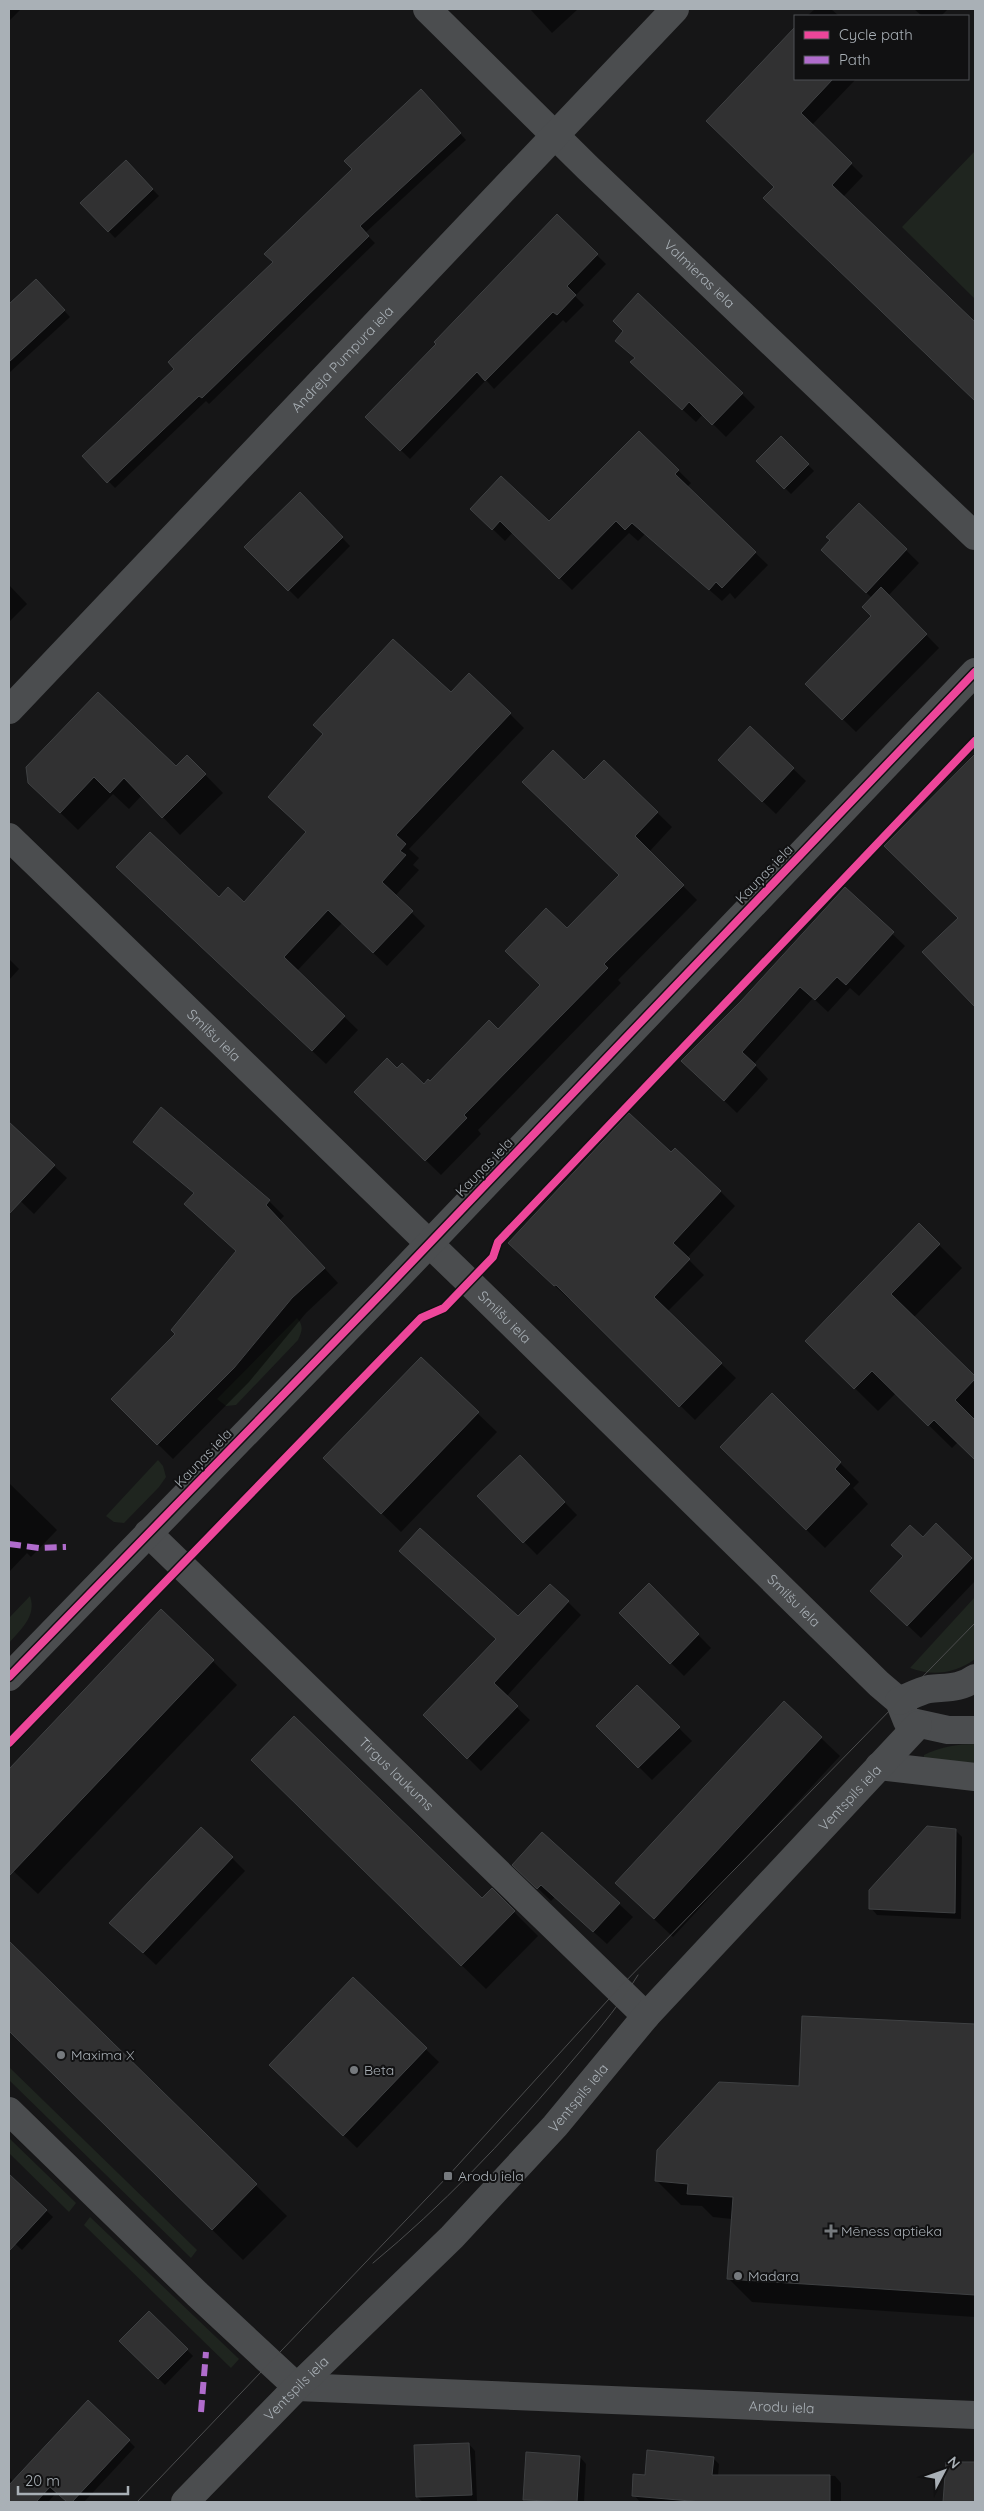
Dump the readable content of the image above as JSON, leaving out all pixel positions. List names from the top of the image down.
{
  "streets": {
    "street": [
      "Valmieras iela",
      "Andreja Pumpura iela",
      "Kauņas iela",
      "Smilšu iela",
      "Tirgus laukums",
      "Ventspils iela",
      "Arodu iela"
    ]
  },
  "crossings": [
    ["Valmieras iela", "Andreja Pumpura iela"],
    ["Kauņas iela", "Smilšu iela"],
    ["Kauņas iela", "Tirgus laukums"],
    ["Tirgus laukums", "Ventspils iela"],
    ["Ventspils iela", "Arodu iela"]
  ],
  "places": {
    "other": ["Maxima X", "Beta", "Madara"],
    "transit": ["Arodu iela"],
    "health": ["Mēness aptieka"]
  },
  "legend": ["Cycle path", "Path"],
  "scale_bar": "20 m",
  "north": "top right"
}
